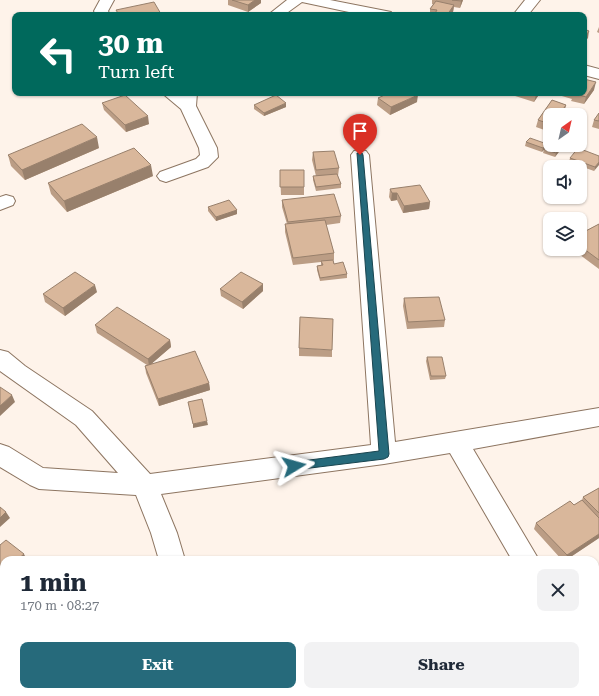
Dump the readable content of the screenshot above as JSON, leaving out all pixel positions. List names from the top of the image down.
{
  "north": "top right",
  "page": {
    "turn": ["30 m", "Turn left"],
    "heading": ["1 min", "170 m · 08:27"],
    "buttons": ["Exit", "Share"]
  }
}
